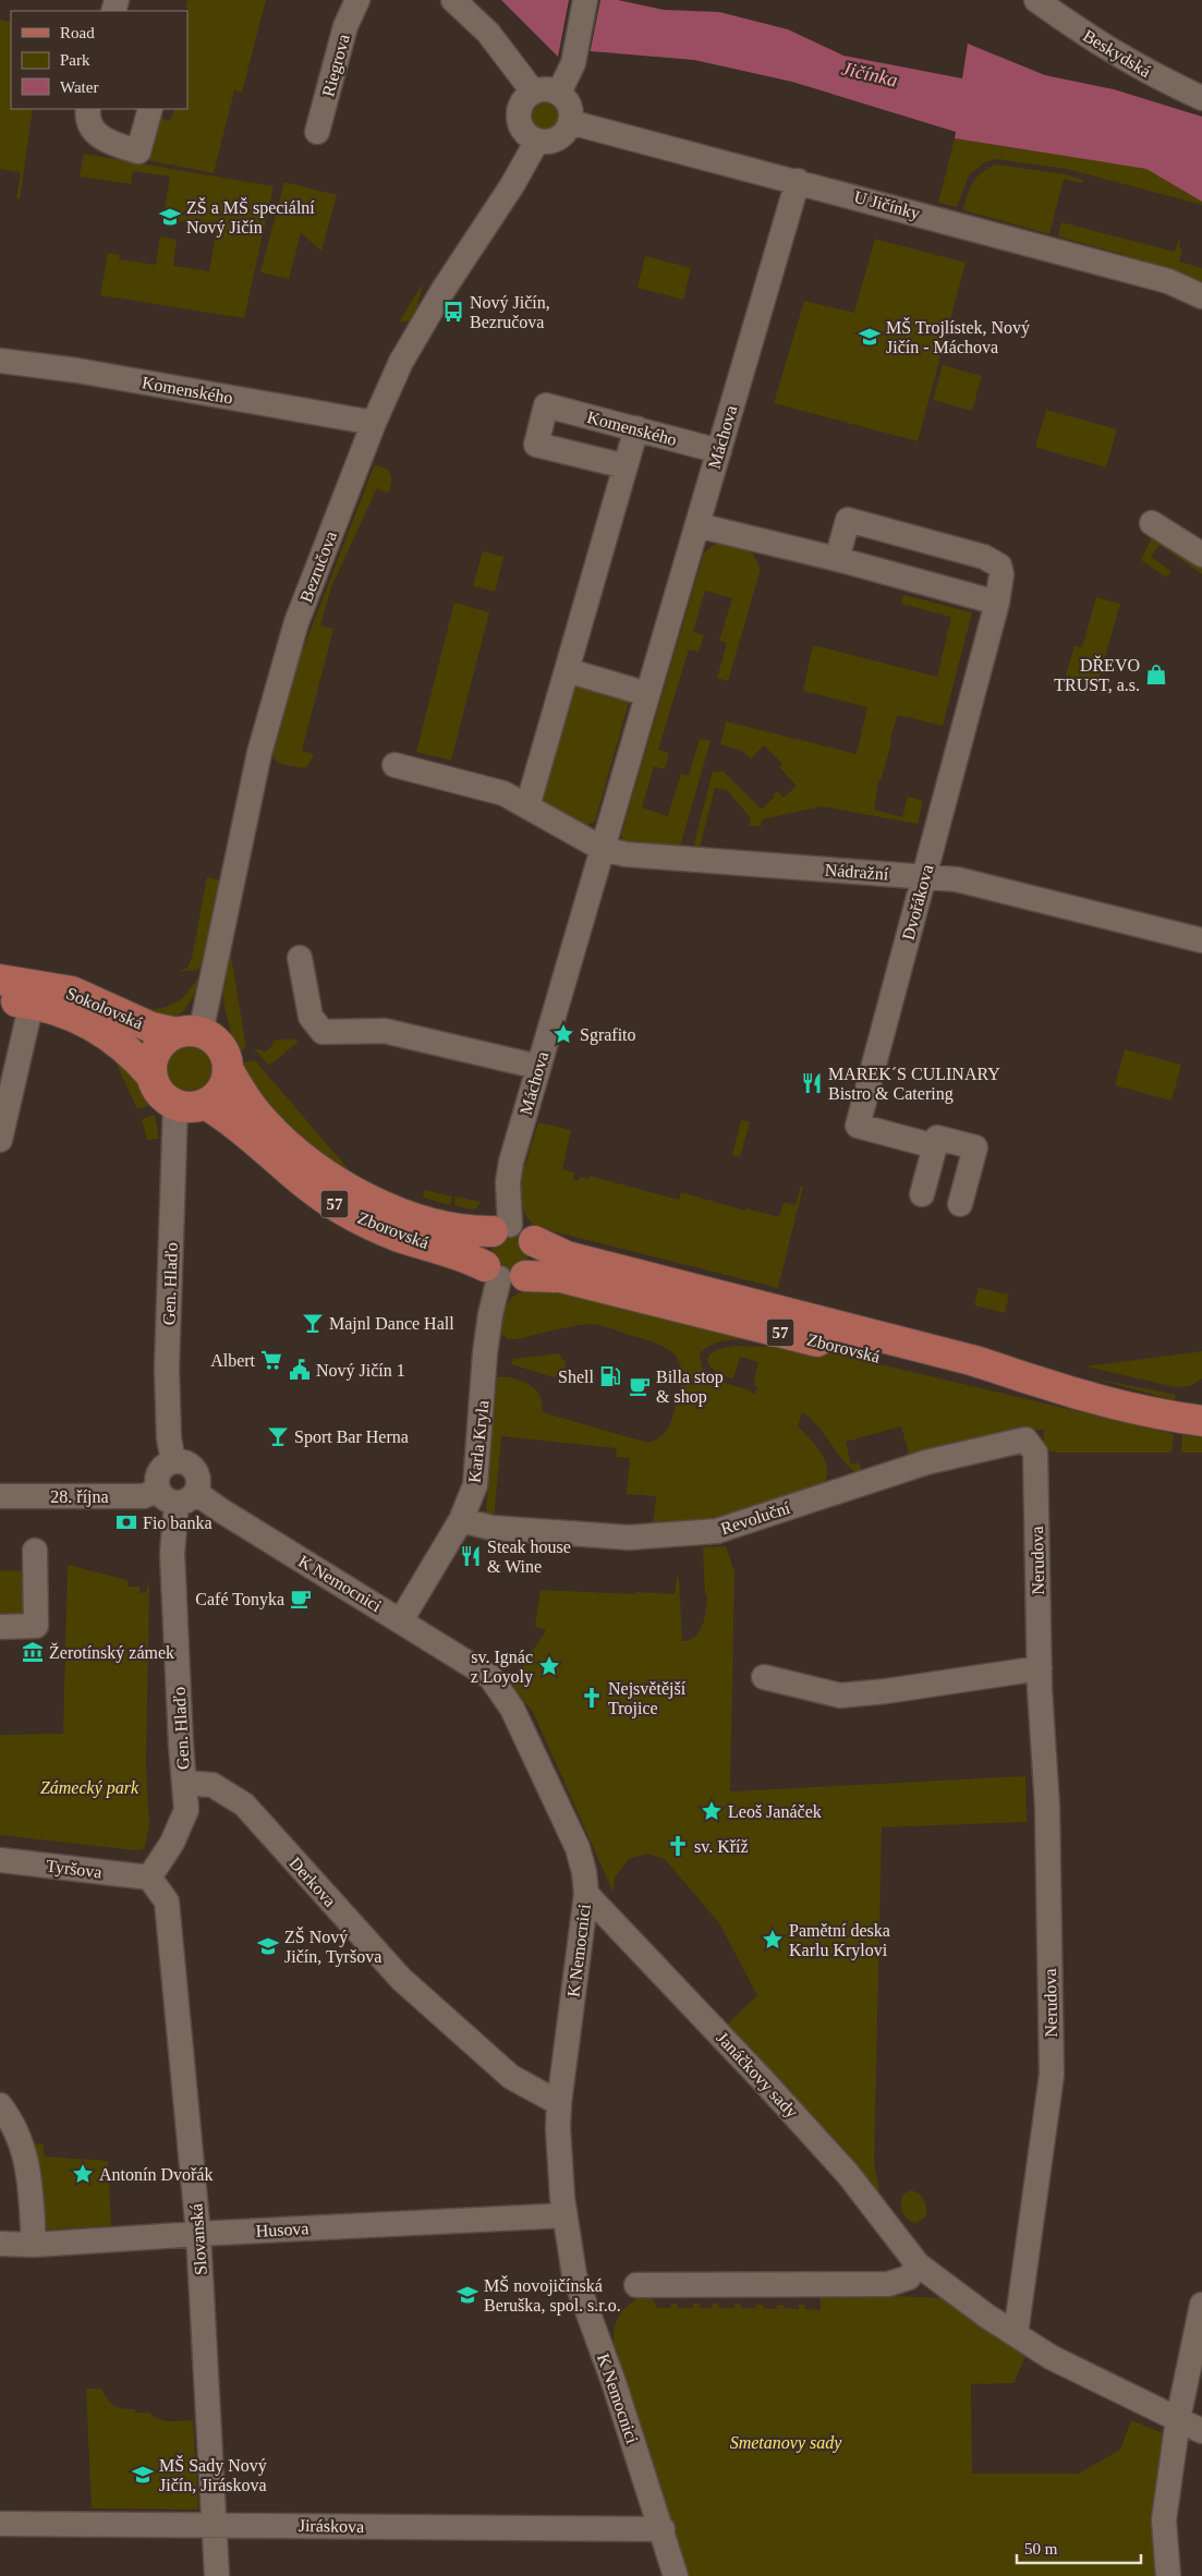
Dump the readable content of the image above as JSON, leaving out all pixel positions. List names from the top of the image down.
{
  "streets": {
    "main road": ["Sokolovská", "57", "Zborovská"],
    "street": [
      "Beskydská",
      "Riegrova",
      "U Jičínky",
      "Komenského",
      "Máchova",
      "Bezručova",
      "Nádražní",
      "Dvořákova",
      "Gen. Hlaďo",
      "Karla Kryla",
      "28. října",
      "Revoluční",
      "Nerudova",
      "K Nemocnici",
      "Tyršova",
      "Derkova",
      "Janáčkovy sady",
      "Husova",
      "Slovanská",
      "Jiráskova"
    ]
  },
  "crossings": [
    ["U Jičínky", "Máchova"],
    ["U Jičínky", "Bezručova"],
    ["Komenského", "Máchova"],
    ["Komenského", "Bezručova"],
    ["Máchova", "Nádražní"],
    ["Máchova", "Zborovská"],
    ["Bezručova", "Sokolovská"],
    ["Bezručova", "57"],
    ["Bezručova", "Zborovská"],
    ["Bezručova", "Gen. Hlaďo"],
    ["Nádražní", "Dvořákova"],
    ["Sokolovská", "57"],
    ["Sokolovská", "Zborovská"],
    ["Sokolovská", "Gen. Hlaďo"],
    ["57", "Zborovská"],
    ["57", "Gen. Hlaďo"],
    ["Zborovská", "Gen. Hlaďo"],
    ["Zborovská", "Karla Kryla"],
    ["Gen. Hlaďo", "28. října"],
    ["Gen. Hlaďo", "K Nemocnici"],
    ["Gen. Hlaďo", "Tyršova"],
    ["Gen. Hlaďo", "Derkova"],
    ["Gen. Hlaďo", "Slovanská"],
    ["Karla Kryla", "Revoluční"],
    ["Karla Kryla", "K Nemocnici"],
    ["28. října", "K Nemocnici"],
    ["Revoluční", "Nerudova"],
    ["K Nemocnici", "Derkova"],
    ["K Nemocnici", "Janáčkovy sady"],
    ["K Nemocnici", "Husova"],
    ["K Nemocnici", "Jiráskova"],
    ["Tyršova", "Slovanská"],
    ["Husova", "Slovanská"],
    ["Slovanská", "Jiráskova"]
  ],
  "water": ["Jičínka"],
  "parks": ["Zámecký park", "Smetanovy sady"],
  "places": {
    "school or university": [
      "ZŠ a MŠ speciální Nový Jičín",
      "MŠ Trojlístek, Nový Jičín - Máchova",
      "ZŠ Nový Jičín, Tyršova",
      "MŠ novojičínská Beruška, spol. s.r.o.",
      "MŠ Sady Nový Jičín, Jiráskova"
    ],
    "bus stop": ["Nový Jičín, Bezručova"],
    "shop": ["DŘEVO TRUST, a.s."],
    "place": [
      "Sgrafito",
      "sv. Ignác z Loyoly",
      "Leoš Janáček",
      "Pamětní deska Karlu Krylovi",
      "Antonín Dvořák"
    ],
    "restaurant": ["MAREK´S CULINARY Bistro & Catering", "Steak house & Wine"],
    "bar": ["Majnl Dance Hall", "Sport Bar Herna"],
    "supermarket": ["Albert"],
    "public building": ["Nový Jičín 1"],
    "fuel station": ["Shell"],
    "cafe": ["Billa stop & shop", "Café Tonyka"],
    "bank": ["Fio banka"],
    "museum": ["Žerotínský zámek"],
    "church": ["Nejsvětější Trojice", "sv. Kříž"]
  },
  "legend": ["Road", "Park", "Water"],
  "scale_bar": "50 m"
}
